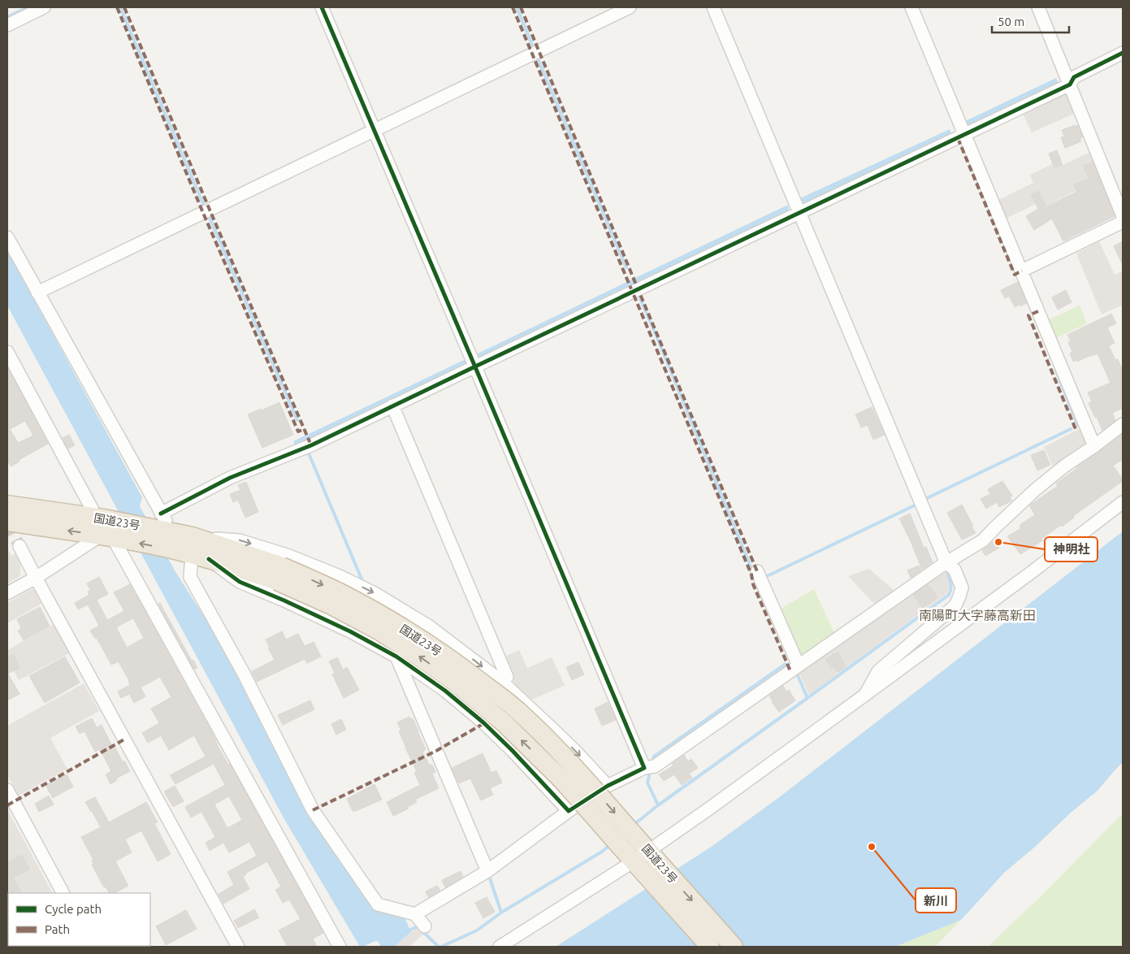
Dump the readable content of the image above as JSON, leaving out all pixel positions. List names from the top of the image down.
{
  "streets": {
    "highway": ["国道23号"]
  },
  "districts": ["南陽町大字藤高新田"],
  "places": ["神明社", "新川"],
  "legend": ["Cycle path", "Path"],
  "scale_bar": "50 m"
}
